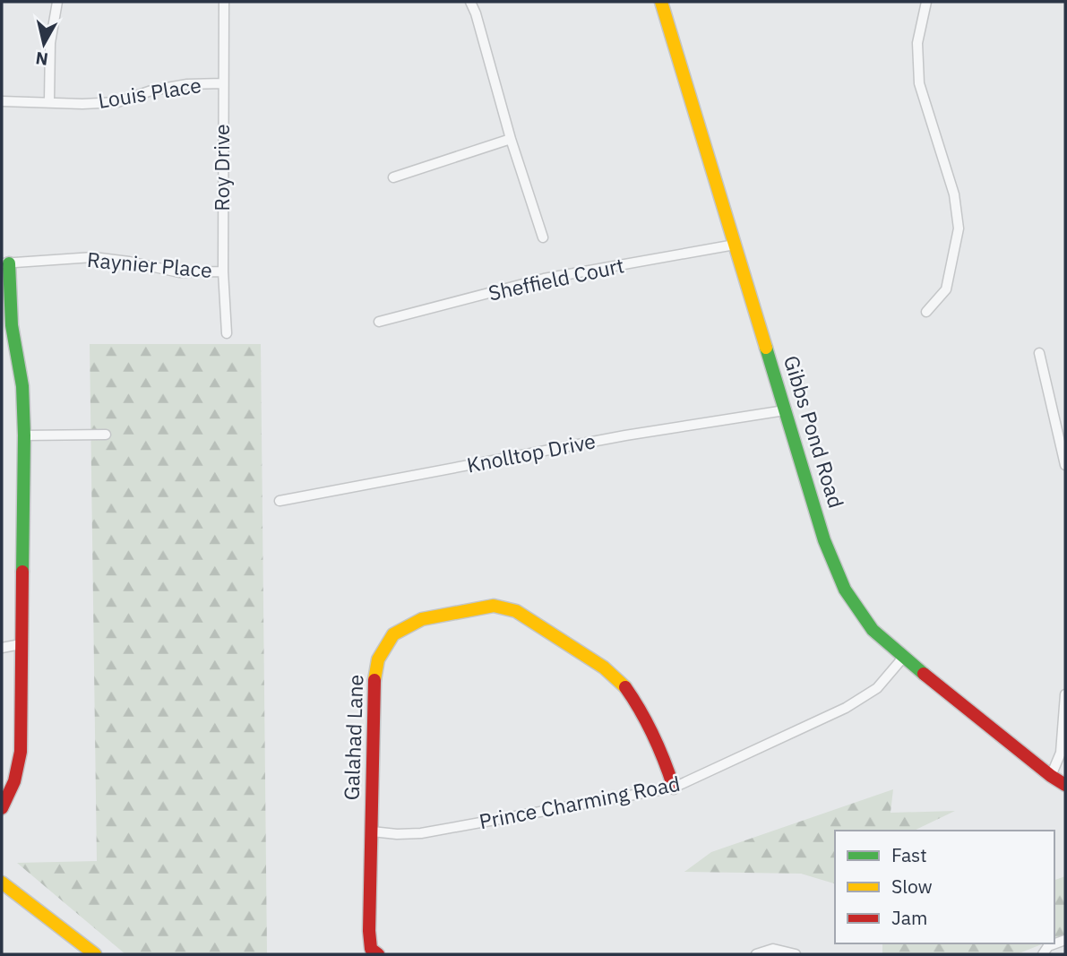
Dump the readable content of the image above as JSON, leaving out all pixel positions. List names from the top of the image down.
{
  "streets": {
    "street": [
      "Louis Place",
      "Roy Drive",
      "Raynier Place",
      "Sheffield Court",
      "Gibbs Pond Road",
      "Knolltop Drive",
      "Galahad Lane",
      "Prince Charming Road"
    ]
  },
  "crossings": [
    ["Louis Place", "Roy Drive"],
    ["Roy Drive", "Raynier Place"],
    ["Sheffield Court", "Gibbs Pond Road"],
    ["Gibbs Pond Road", "Knolltop Drive"],
    ["Gibbs Pond Road", "Prince Charming Road"],
    ["Galahad Lane", "Prince Charming Road"]
  ],
  "legend": ["Fast", "Slow", "Jam"],
  "north": "bottom"
}
